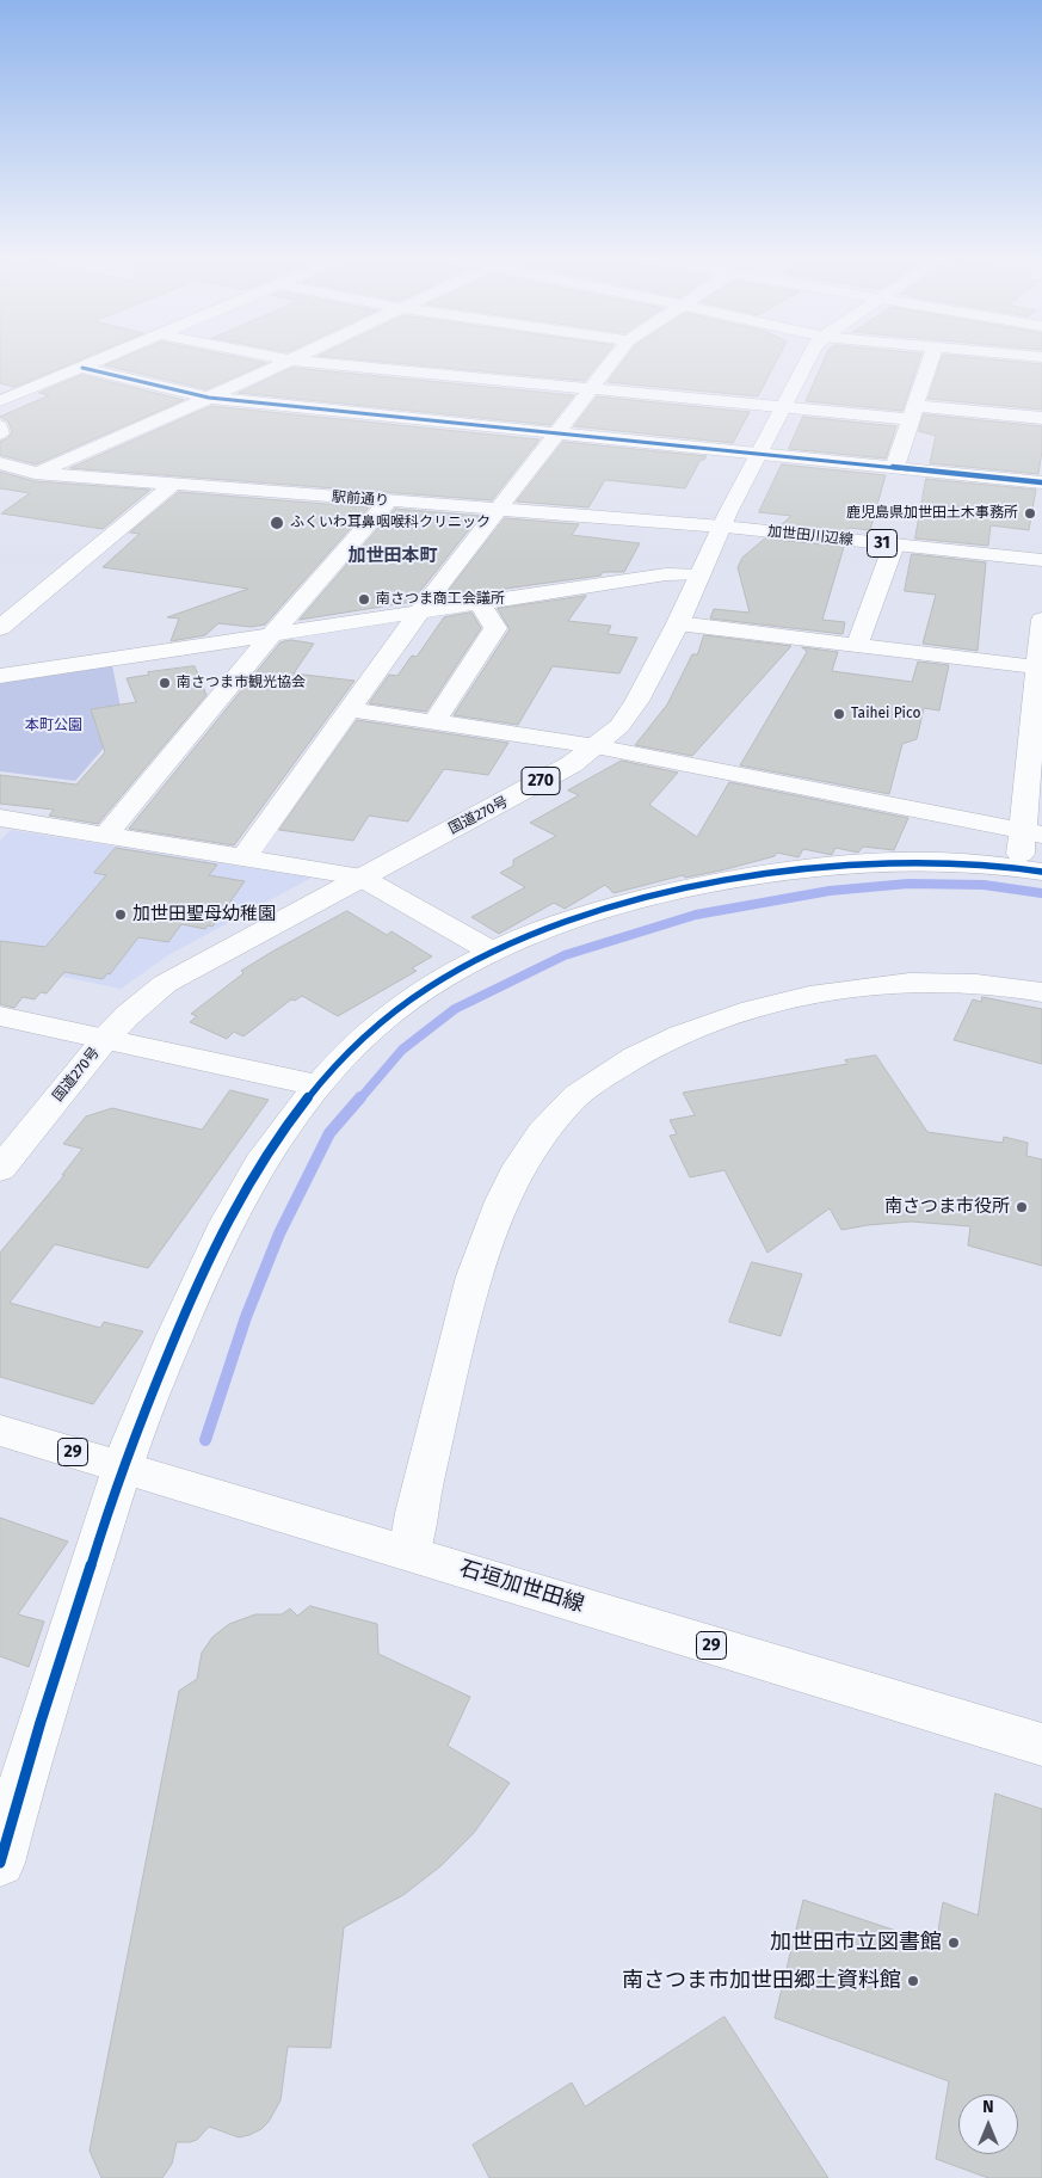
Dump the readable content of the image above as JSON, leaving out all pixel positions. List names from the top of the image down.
{
  "streets": {
    "main road": [
      "駅前通り",
      "加世田川辺線",
      "31",
      "270",
      "国道270号",
      "29",
      "石垣加世田線"
    ]
  },
  "crossings": [
    ["駅前通り", "加世田川辺線"],
    ["駅前通り", "国道270号"],
    ["加世田川辺線", "国道270号"]
  ],
  "districts": ["加世田本町"],
  "parks": ["本町公園"],
  "places": [
    "鹿児島県加世田土木事務所",
    "ふくいわ耳鼻咽喉科クリニック",
    "南さつま商工会議所",
    "南さつま市観光協会",
    "Taihei Pico",
    "加世田聖母幼稚園",
    "南さつま市役所",
    "加世田市立図書館",
    "南さつま市加世田郷土資料館"
  ],
  "north": "top"
}
